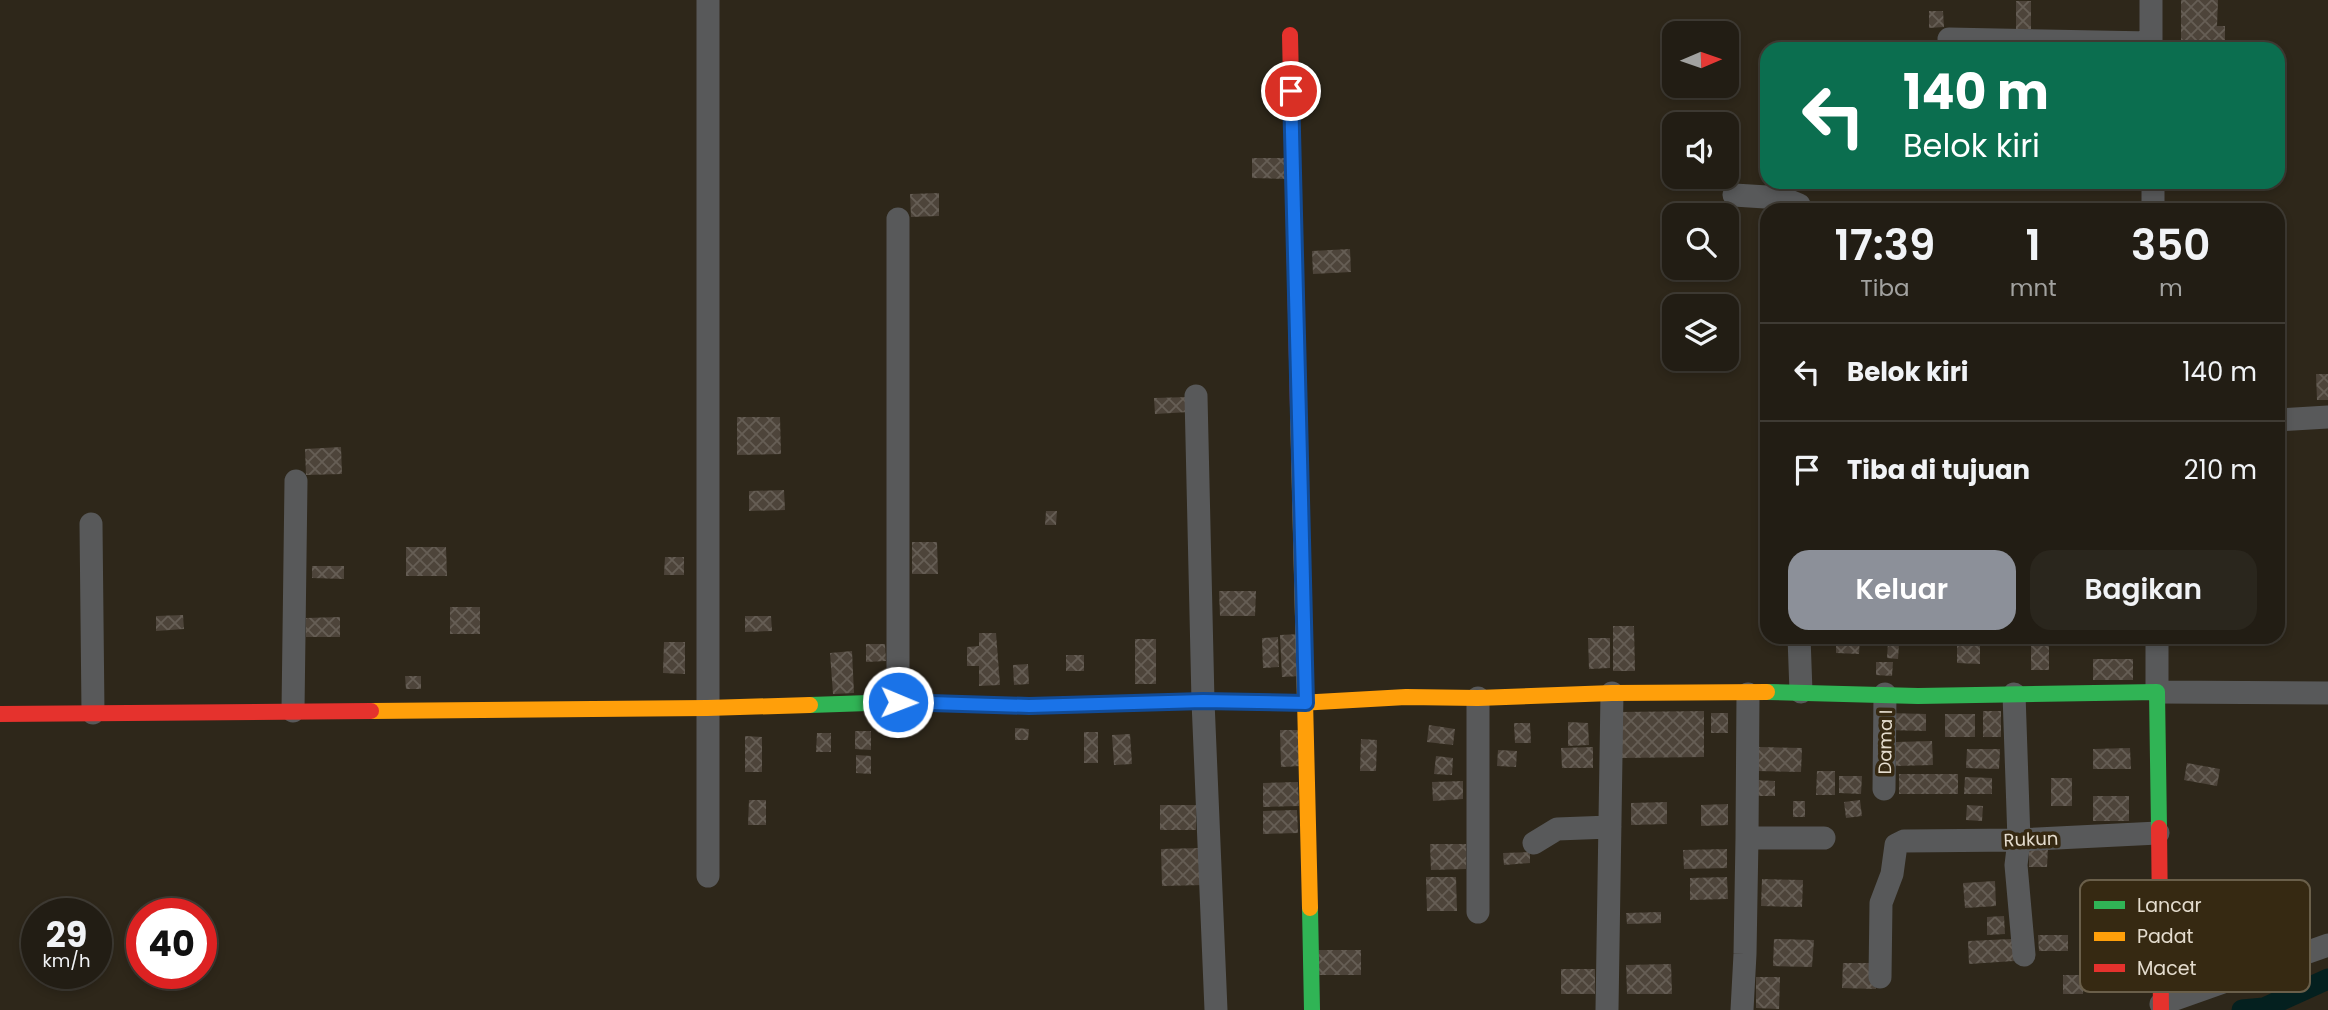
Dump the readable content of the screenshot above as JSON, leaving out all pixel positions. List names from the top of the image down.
{
  "streets": {
    "street": ["Dama I", "Rukun"]
  },
  "legend": ["Lancar", "Padat", "Macet"],
  "north": "right",
  "page": {
    "turn": ["140 m", "Belok kiri"],
    "eta": [
      "17:39",
      "Tiba",
      "1",
      "mnt",
      "350",
      "m"
    ],
    "list": [
      {
        "name": "Belok kiri",
        "value": "140 m"
      },
      {
        "name": "Tiba di tujuan",
        "value": "210 m"
      }
    ],
    "buttons": ["Keluar", "Bagikan"],
    "speed": "29 km/h",
    "limit": "40"
  }
}
